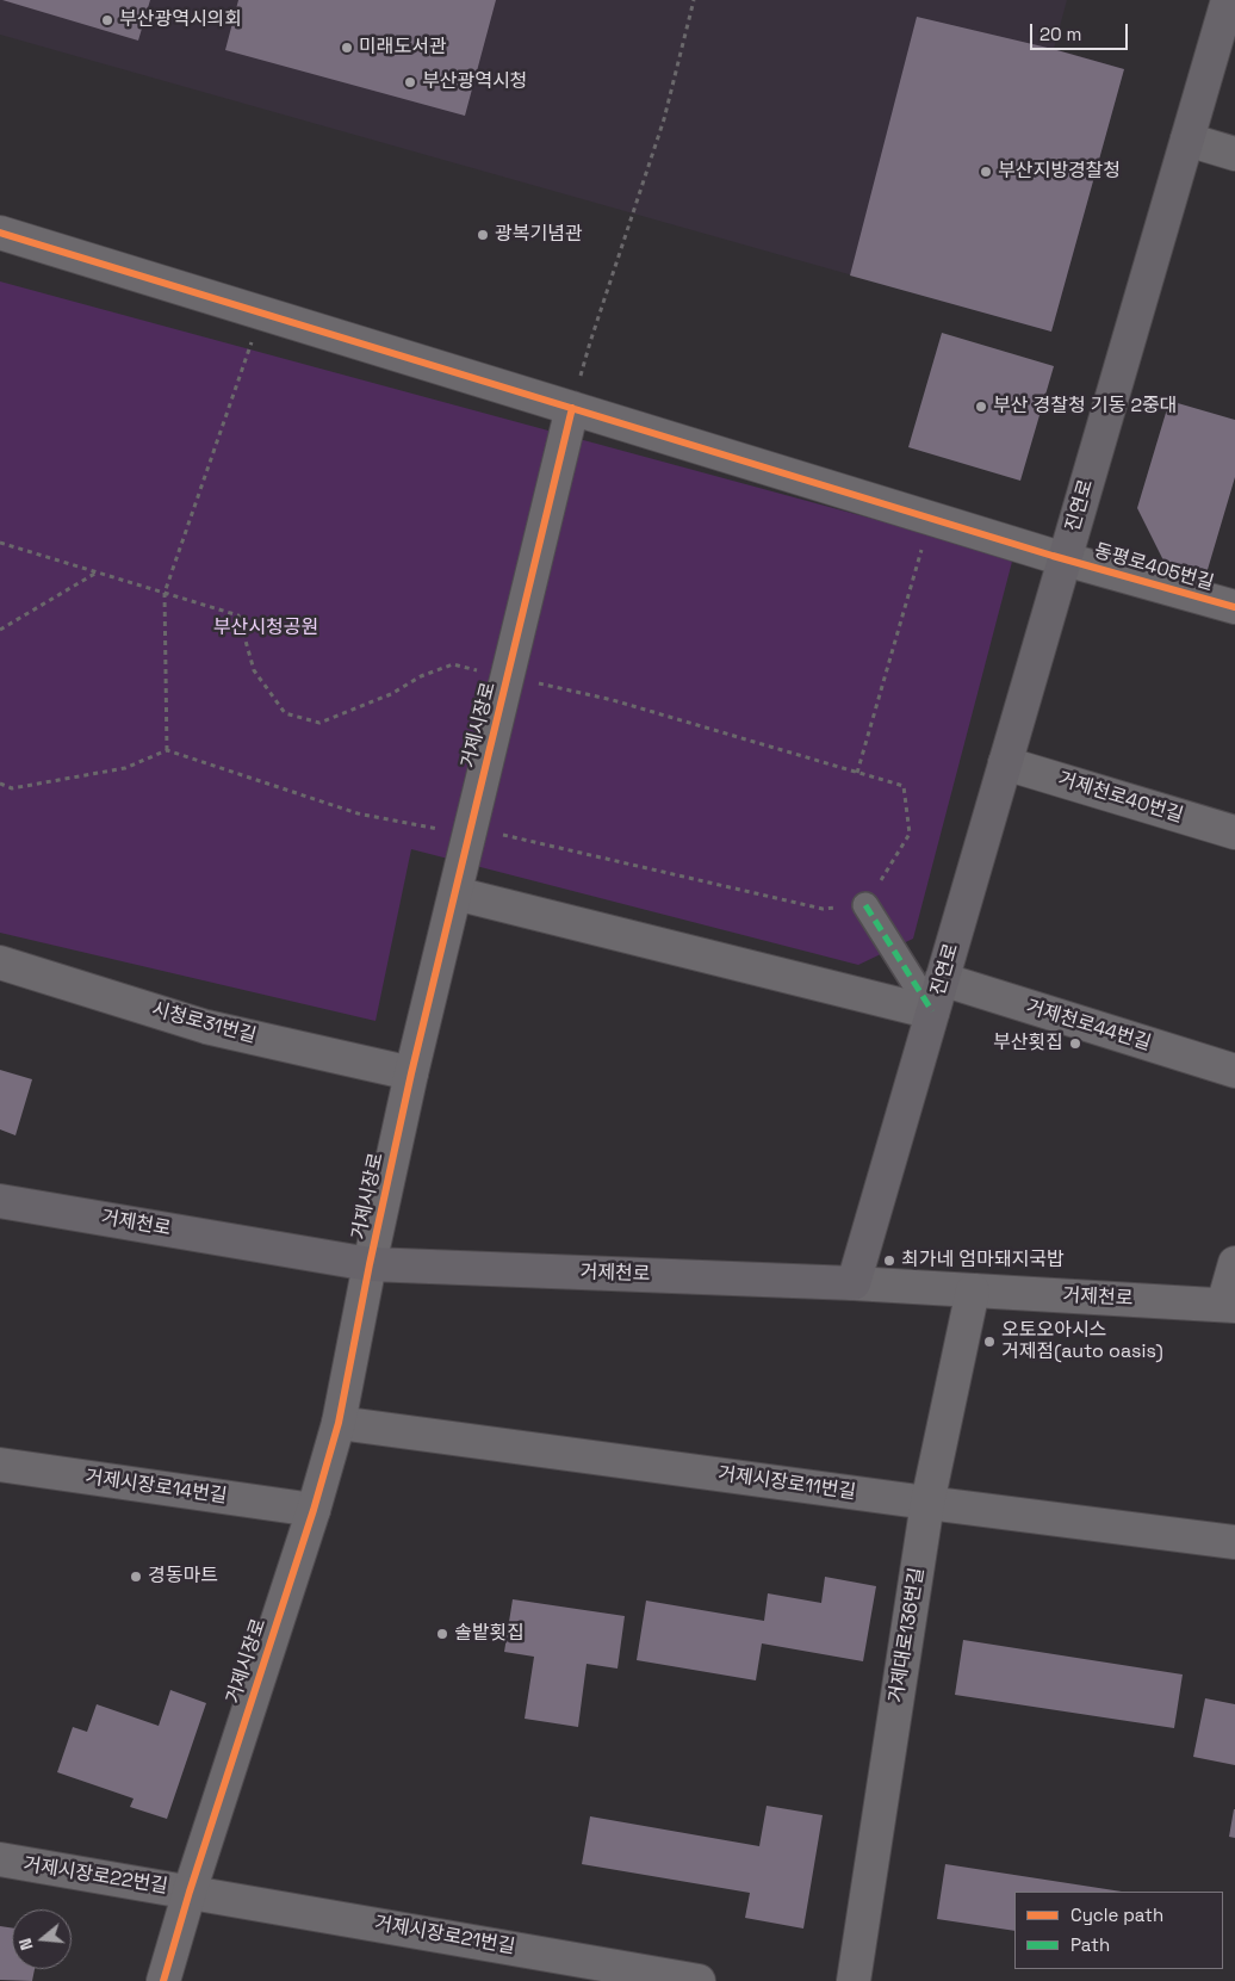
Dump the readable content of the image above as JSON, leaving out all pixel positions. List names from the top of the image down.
{
  "streets": {
    "main road": ["진연로", "거제천로"],
    "street": [
      "동평로405번길",
      "거제시장로",
      "거제천로40번길",
      "시청로31번길",
      "거제천로44번길",
      "거제시장로11번길",
      "거제시장로14번길",
      "거제대로136번길",
      "거제시장로22번길",
      "거제시장로21번길"
    ]
  },
  "crossings": [
    ["진연로", "동평로405번길"],
    ["진연로", "거제시장로"],
    ["진연로", "거제천로40번길"],
    ["진연로", "거제천로44번길"],
    ["진연로", "거제천로"],
    ["동평로405번길", "거제시장로"],
    ["거제시장로", "시청로31번길"],
    ["거제시장로", "거제천로"],
    ["거제시장로", "거제시장로11번길"],
    ["거제시장로", "거제시장로14번길"],
    ["거제시장로", "거제시장로22번길"],
    ["거제시장로", "거제시장로21번길"],
    ["거제천로", "거제대로136번길"],
    ["거제시장로11번길", "거제대로136번길"],
    ["거제시장로22번길", "거제시장로21번길"]
  ],
  "parks": ["부산시청공원"],
  "places": [
    "부산광역시의회",
    "미래도서관",
    "부산광역시청",
    "부산지방경찰청",
    "광복기념관",
    "부산 경찰청 기동 2중대",
    "부산횟집",
    "최가네 엄마돼지국밥",
    "오토오아시스 거제점(auto oasis)",
    "경동마트",
    "솔밭횟집"
  ],
  "legend": ["Cycle path", "Path"],
  "scale_bar": "20 m",
  "north": "left"
}
